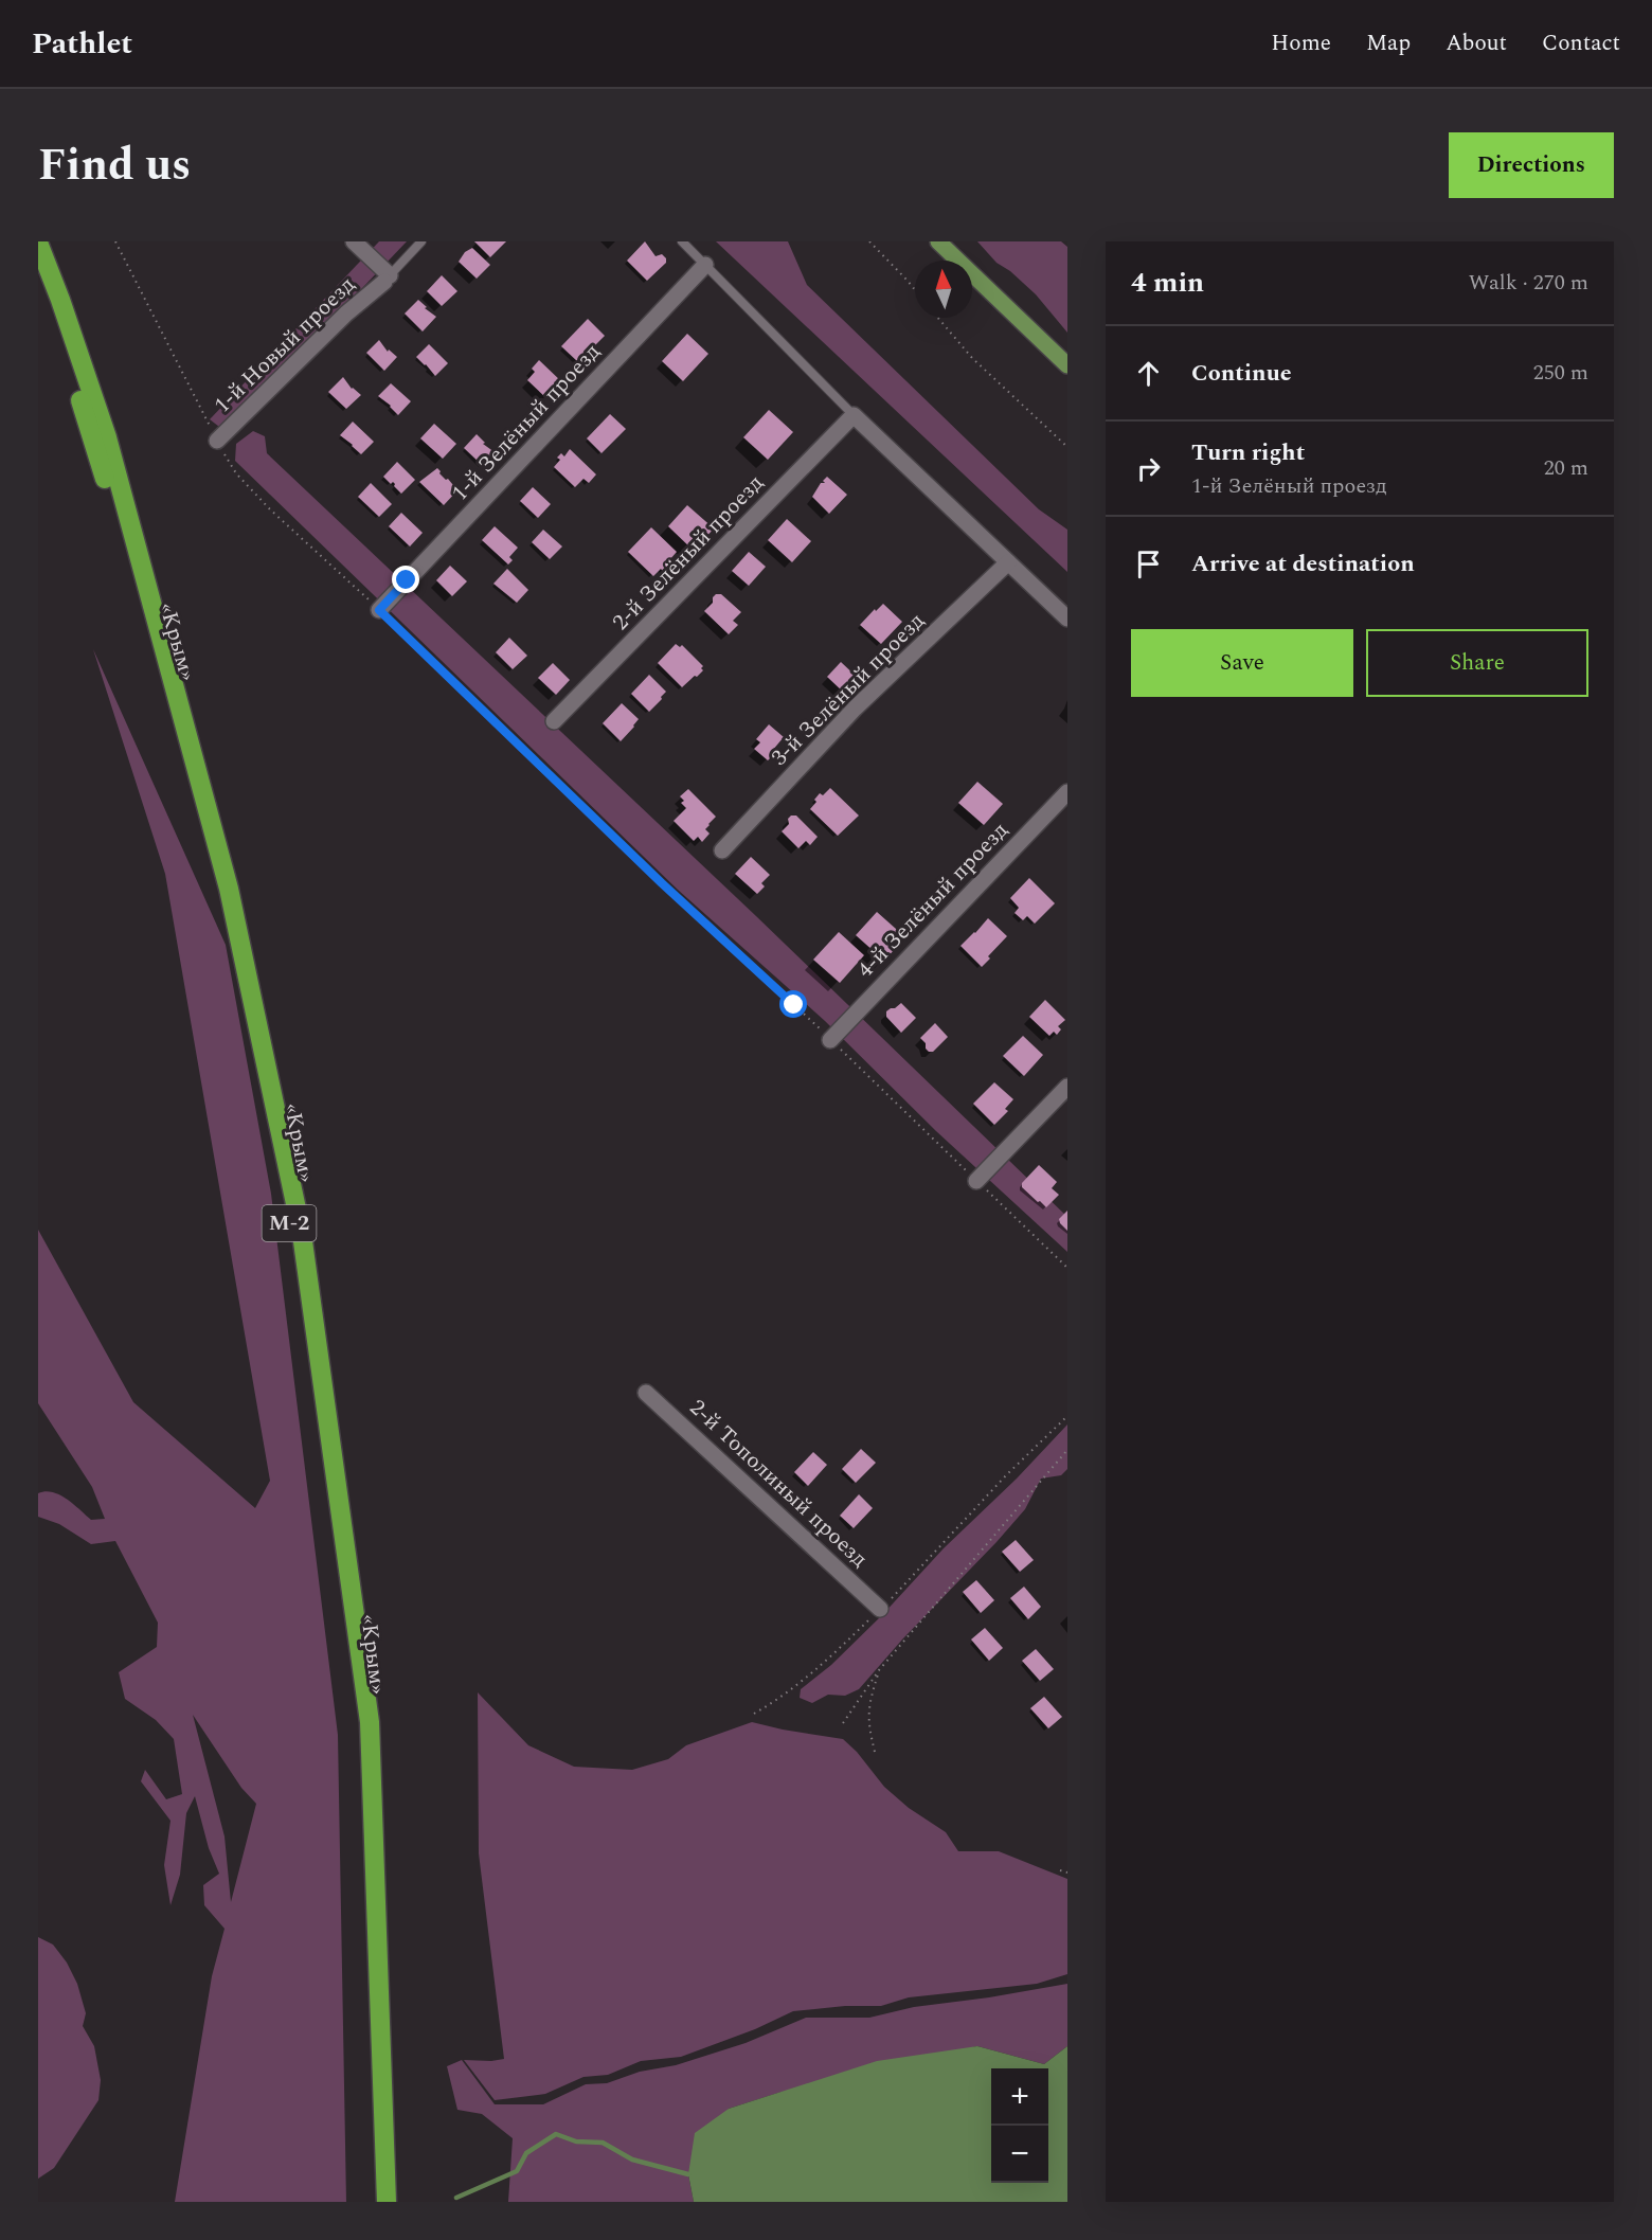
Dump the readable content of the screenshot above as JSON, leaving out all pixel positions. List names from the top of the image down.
{
  "streets": {
    "highway": ["«Крым»", "М-2"],
    "street": [
      "1-й Новый проезд",
      "1-й Зелёный проезд",
      "2-й Зелёный проезд",
      "3-й Зелёный проезд",
      "4-й Зелёный проезд",
      "2-й Тополиный проезд"
    ]
  },
  "north": "top",
  "page": {
    "header": "Pathlet",
    "nav": [
      "Home",
      "Map",
      "About",
      "Contact"
    ],
    "title": "Find us",
    "buttons": [
      "Directions",
      ["Save", "Share"]
    ],
    "heading": ["4 min", "Walk · 270 m"],
    "list": [
      ["Continue", "250 m"],
      ["Turn right", "1-й Зелёный проезд", "20 m"],
      "Arrive at destination"
    ],
    "map_buttons": ["+", "−"]
  }
}
